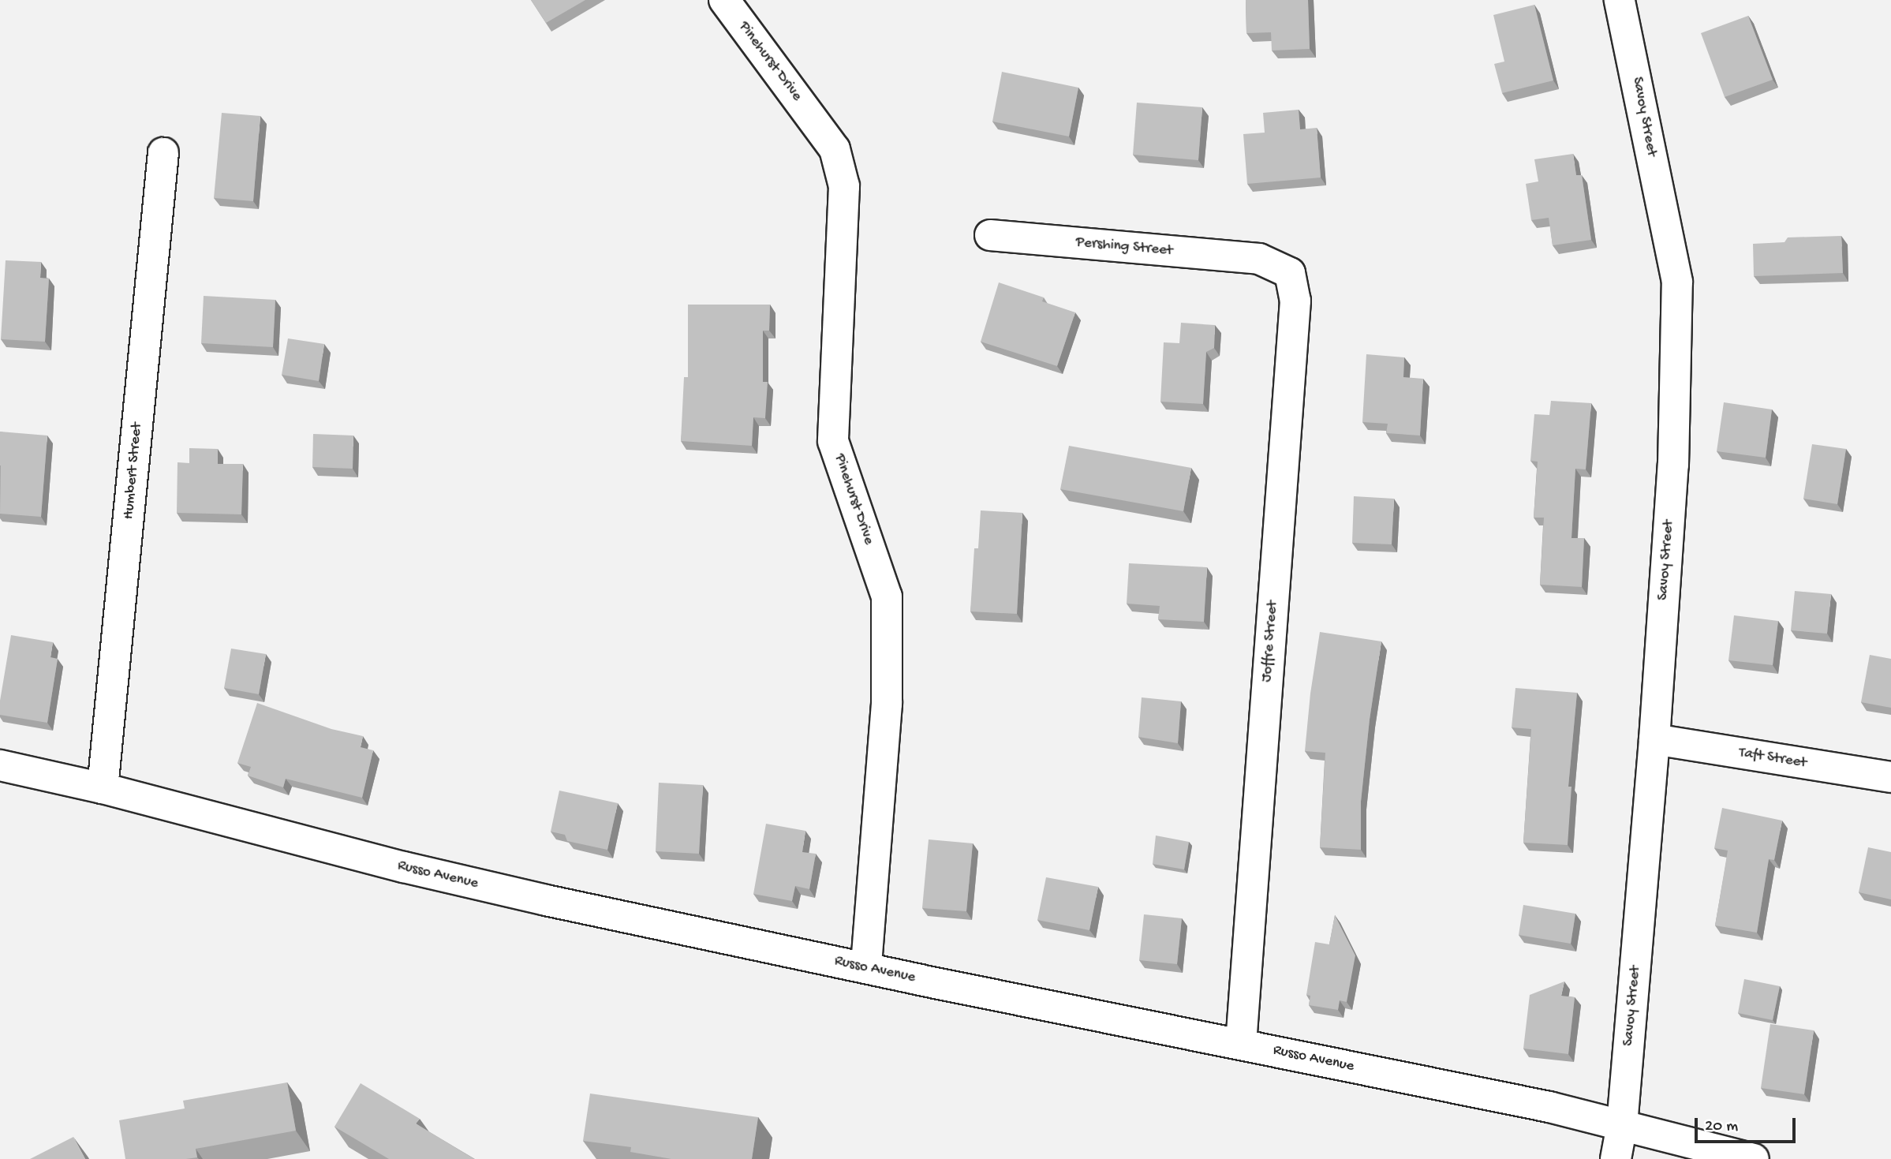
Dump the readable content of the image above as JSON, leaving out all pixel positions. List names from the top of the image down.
{
  "streets": {
    "street": [
      "Pinehurst Drive",
      "Savoy Street",
      "Pershing Street",
      "Humbert Street",
      "Joffre Street",
      "Taft Street",
      "Russo Avenue"
    ]
  },
  "crossings": [
    ["Pinehurst Drive", "Russo Avenue"],
    ["Savoy Street", "Taft Street"],
    ["Savoy Street", "Russo Avenue"],
    ["Pershing Street", "Joffre Street"],
    ["Humbert Street", "Russo Avenue"],
    ["Joffre Street", "Russo Avenue"]
  ],
  "scale_bar": "20 m"
}
